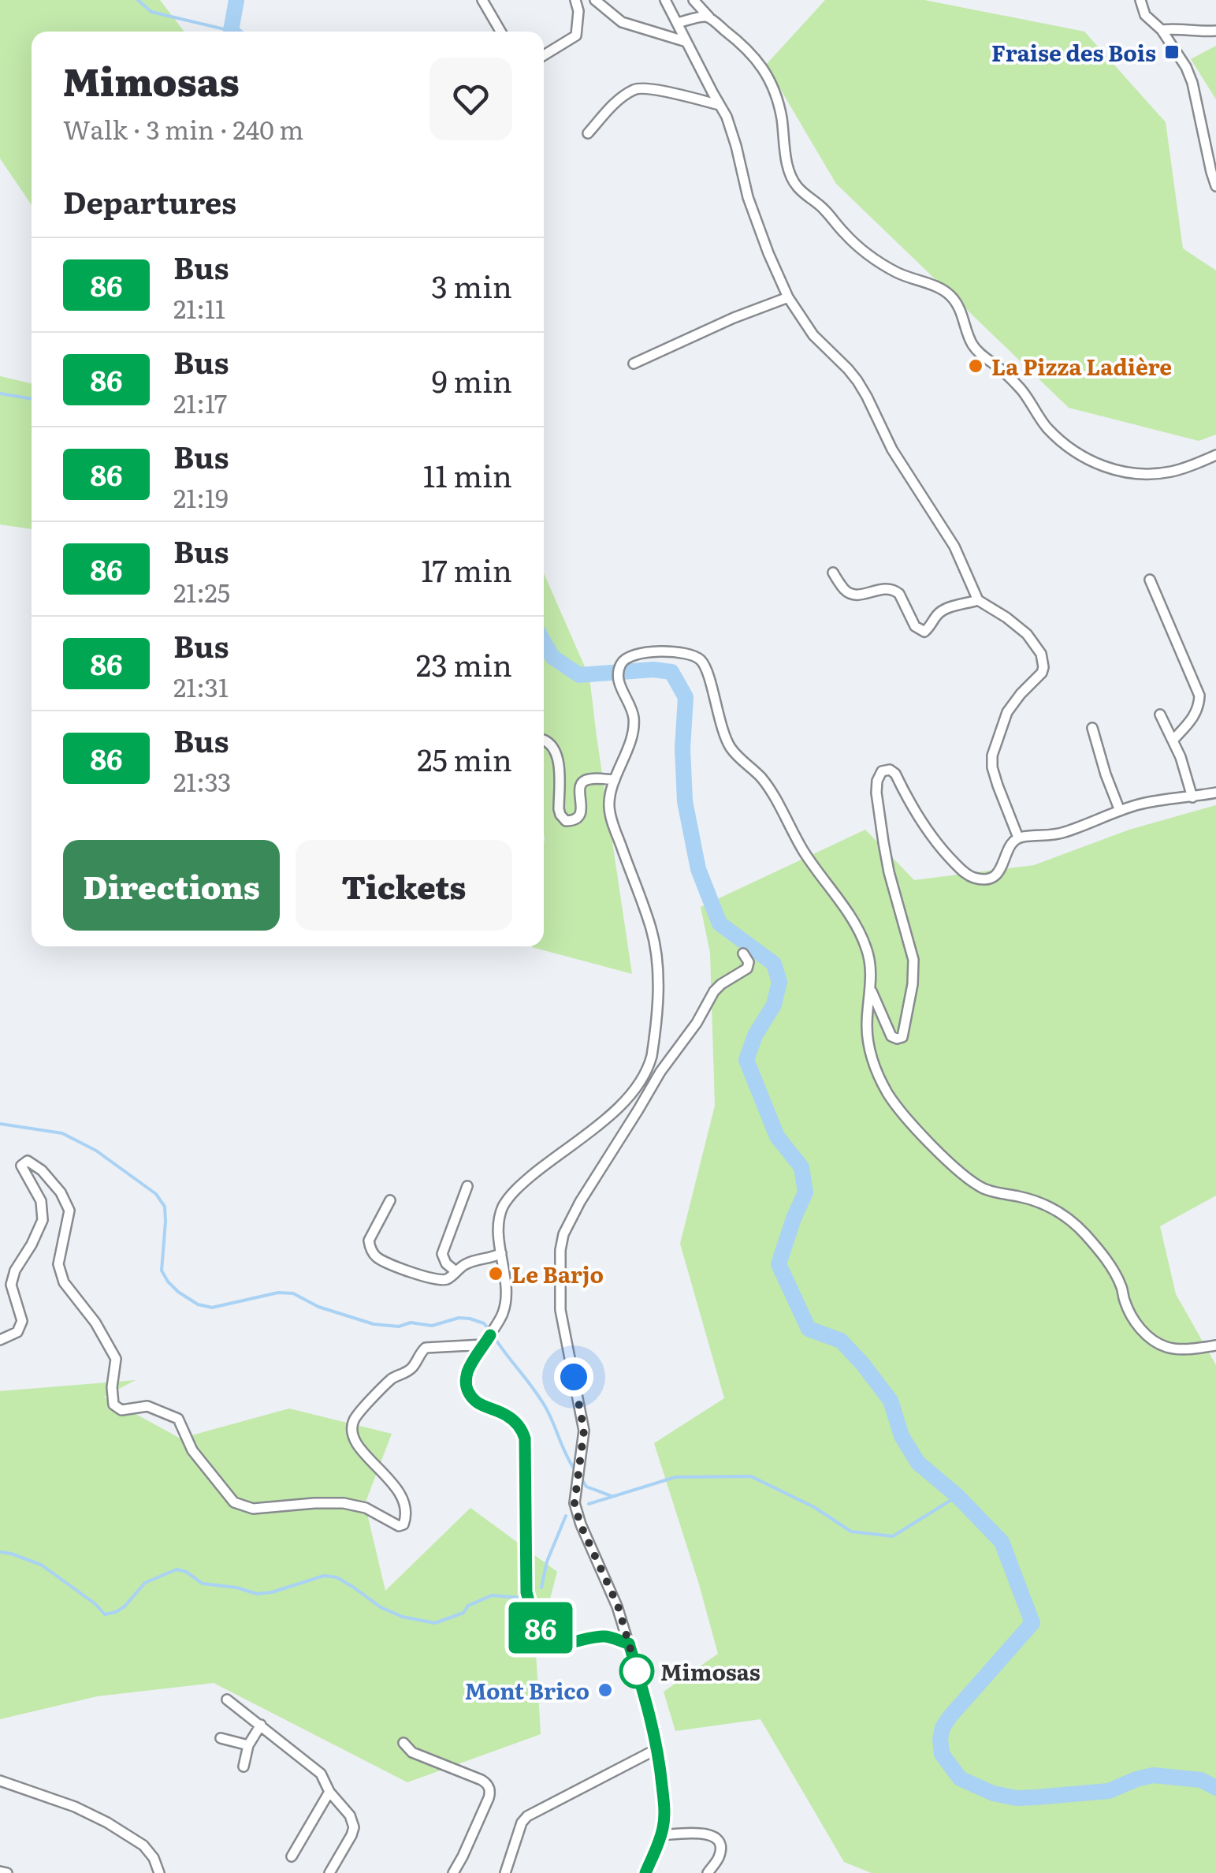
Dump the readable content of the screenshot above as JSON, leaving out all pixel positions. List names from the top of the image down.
{
  "places": {
    "transit": ["Fraise des Bois"],
    "other": [
      "La Pizza Ladière",
      "Le Barjo",
      "Mimosas",
      "Mont Brico"
    ]
  },
  "lines": ["bus line 86"],
  "page": {
    "on_map": "86",
    "heading": [
      ["Mimosas", "Walk · 3 min · 240 m"],
      "Departures"
    ],
    "list": [
      {
        "mark": "86",
        "name": "Bus",
        "note": "21:11",
        "value": "3 min"
      },
      {
        "mark": "86",
        "name": "Bus",
        "note": "21:17",
        "value": "9 min"
      },
      {
        "mark": "86",
        "name": "Bus",
        "note": "21:19",
        "value": "11 min"
      },
      {
        "mark": "86",
        "name": "Bus",
        "note": "21:25",
        "value": "17 min"
      },
      {
        "mark": "86",
        "name": "Bus",
        "note": "21:31",
        "value": "23 min"
      },
      {
        "mark": "86",
        "name": "Bus",
        "note": "21:33",
        "value": "25 min"
      }
    ],
    "buttons": ["Directions", "Tickets"]
  }
}
